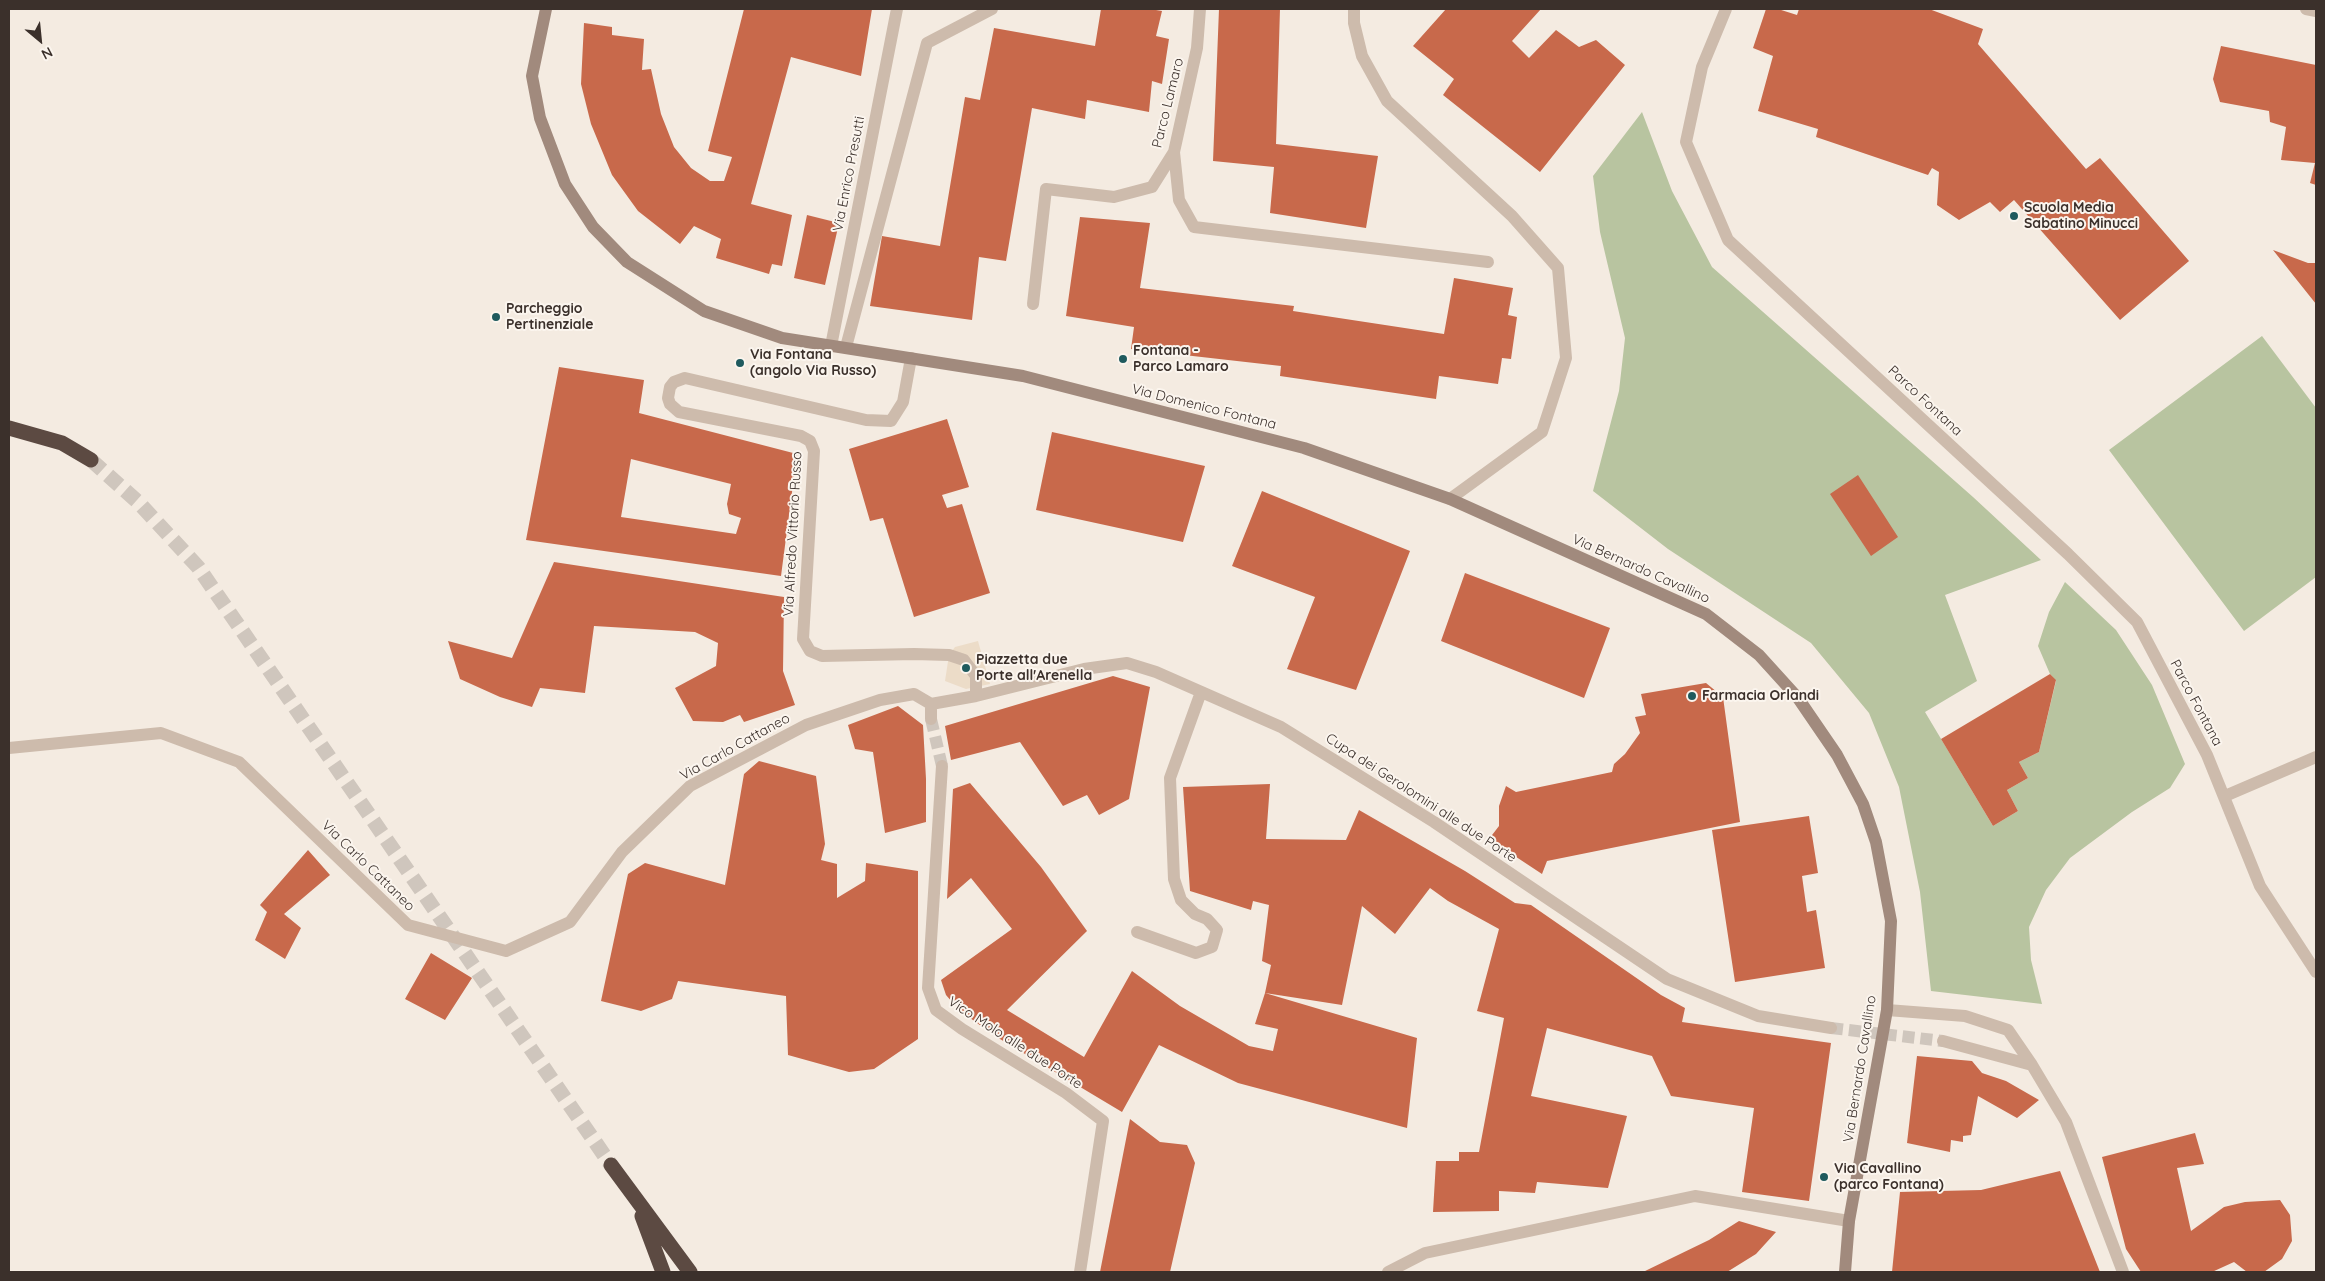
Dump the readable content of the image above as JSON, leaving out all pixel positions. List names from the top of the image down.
{
  "streets": {
    "main road": ["Via Domenico Fontana", "Via Bernardo Cavallino"],
    "street": [
      "Parco Lamaro",
      "Via Enrico Presutti",
      "Parco Fontana",
      "Via Alfredo Vittorio Russo",
      "Via Carlo Cattaneo",
      "Cupa dei Gerolomini alle due Porte",
      "Vico Molo alle due Porte"
    ]
  },
  "crossings": [
    ["Via Enrico Presutti", "Via Domenico Fontana"],
    ["Via Domenico Fontana", "Via Alfredo Vittorio Russo"],
    ["Via Domenico Fontana", "Via Bernardo Cavallino"],
    ["Via Alfredo Vittorio Russo", "Cupa dei Gerolomini alle due Porte"]
  ],
  "places": [
    "Scuola Media Sabatino Minucci",
    "Parcheggio Pertinenziale",
    "Fontana - Parco Lamaro",
    "Via Fontana (angolo Via Russo)",
    "Piazzetta due Porte all'Arenella",
    "Farmacia Orlandi",
    "Via Cavallino (parco Fontana)"
  ],
  "north": "bottom right"
}
